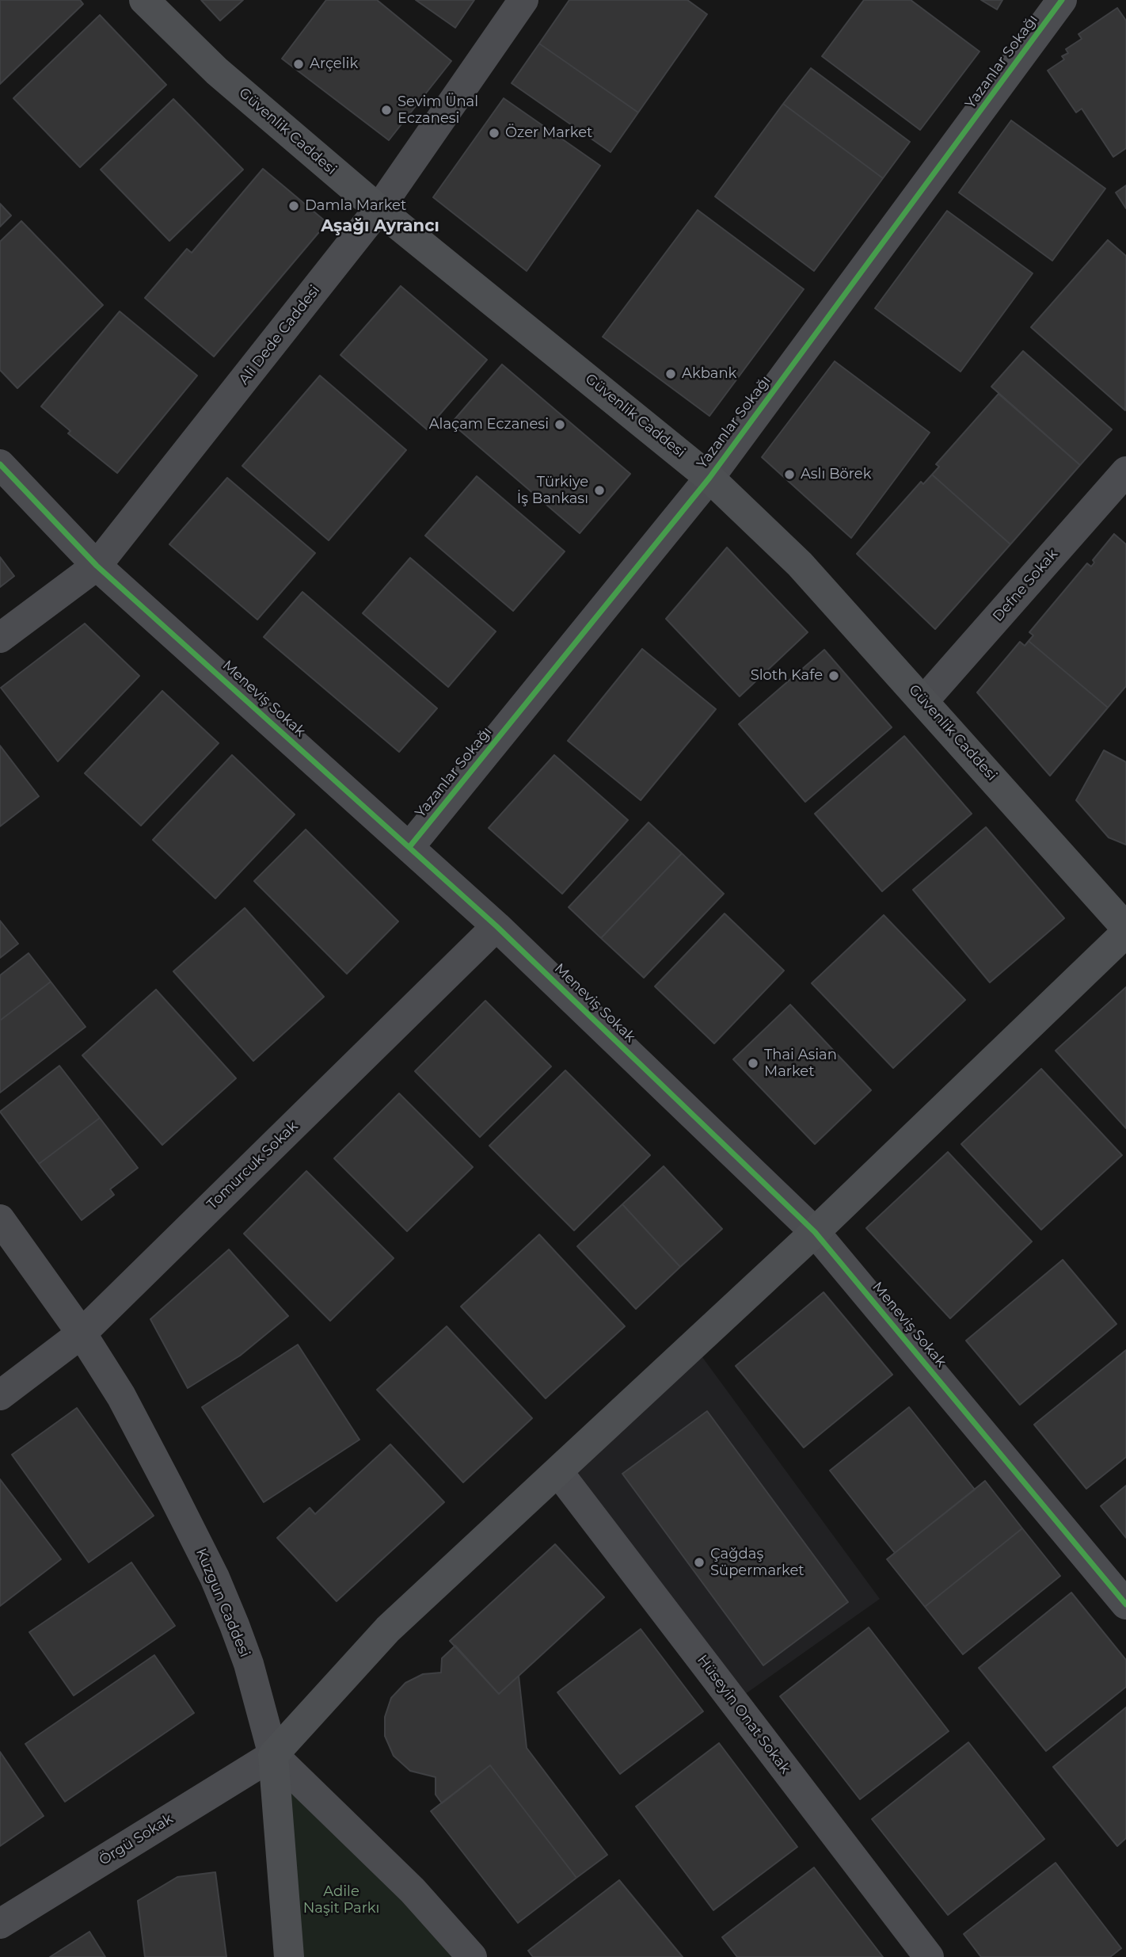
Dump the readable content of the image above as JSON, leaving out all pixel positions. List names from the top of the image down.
{
  "streets": {
    "main road": ["Güvenlik Caddesi"],
    "street": [
      "Yazanlar Sokağı",
      "Ali Dede Caddesi",
      "Defne Sokak",
      "Meneviş Sokak",
      "Tomurcuk Sokak",
      "Kuzgun Caddesi",
      "Hüseyin Onat Sokak",
      "Örgü Sokak"
    ]
  },
  "crossings": [
    ["Yazanlar Sokağı", "Güvenlik Caddesi"],
    ["Yazanlar Sokağı", "Meneviş Sokak"],
    ["Güvenlik Caddesi", "Ali Dede Caddesi"],
    ["Güvenlik Caddesi", "Defne Sokak"],
    ["Ali Dede Caddesi", "Meneviş Sokak"],
    ["Meneviş Sokak", "Tomurcuk Sokak"],
    ["Tomurcuk Sokak", "Kuzgun Caddesi"],
    ["Kuzgun Caddesi", "Örgü Sokak"]
  ],
  "districts": ["Aşağı Ayrancı"],
  "parks": ["Adile Naşit Parkı"],
  "places": [
    "Arçelik",
    "Sevim Ünal Eczanesi",
    "Özer Market",
    "Damla Market",
    "Akbank",
    "Alaçam Eczanesi",
    "Aslı Börek",
    "Türkiye İş Bankası",
    "Sloth Kafe",
    "Thai Asian Market",
    "Çağdaş Süpermarket"
  ]
}
